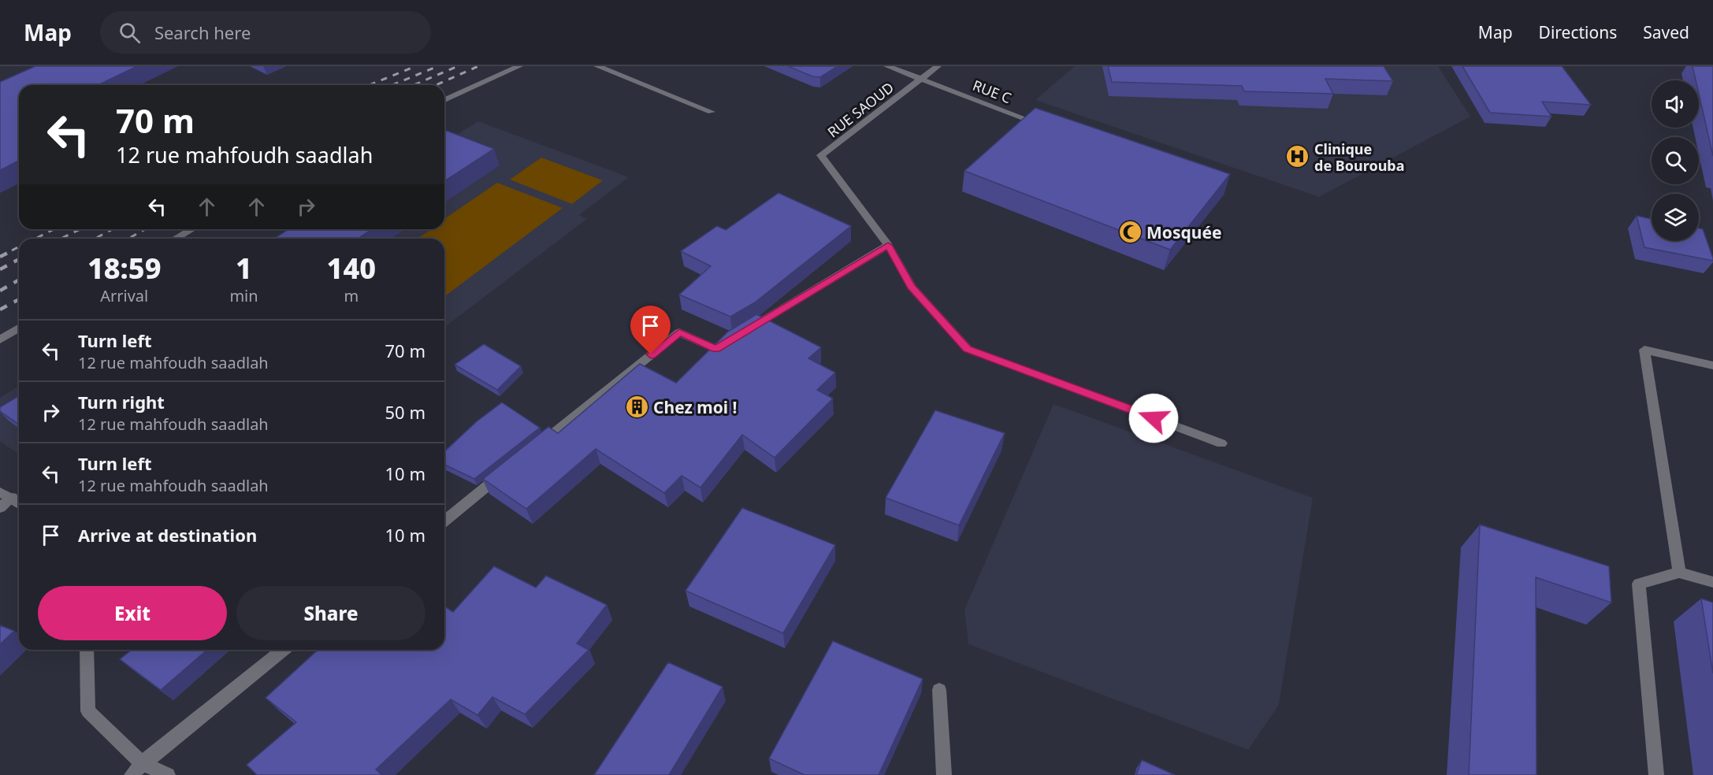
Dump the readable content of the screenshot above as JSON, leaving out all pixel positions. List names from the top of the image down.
{
  "streets": {
    "street": ["RUE C", "RUE SAOUD"]
  },
  "crossings": [
    ["RUE C", "RUE SAOUD"]
  ],
  "places": {
    "hospital": ["Clinique de Bourouba"],
    "mosque": ["Mosquée"],
    "building": ["Chez moi !"]
  },
  "page": {
    "header": "Map",
    "search": "Search here",
    "nav": ["Map", "Directions", "Saved"],
    "turn": ["70 m", "12 rue mahfoudh saadlah"],
    "eta": [
      "18:59",
      "Arrival",
      "1",
      "min",
      "140",
      "m"
    ],
    "list": [
      {
        "name": "Turn left",
        "note": "12 rue mahfoudh saadlah",
        "value": "70 m"
      },
      {
        "name": "Turn right",
        "note": "12 rue mahfoudh saadlah",
        "value": "50 m"
      },
      {
        "name": "Turn left",
        "note": "12 rue mahfoudh saadlah",
        "value": "10 m"
      },
      {
        "name": "Arrive at destination",
        "value": "10 m"
      }
    ],
    "buttons": ["Exit", "Share"]
  }
}
